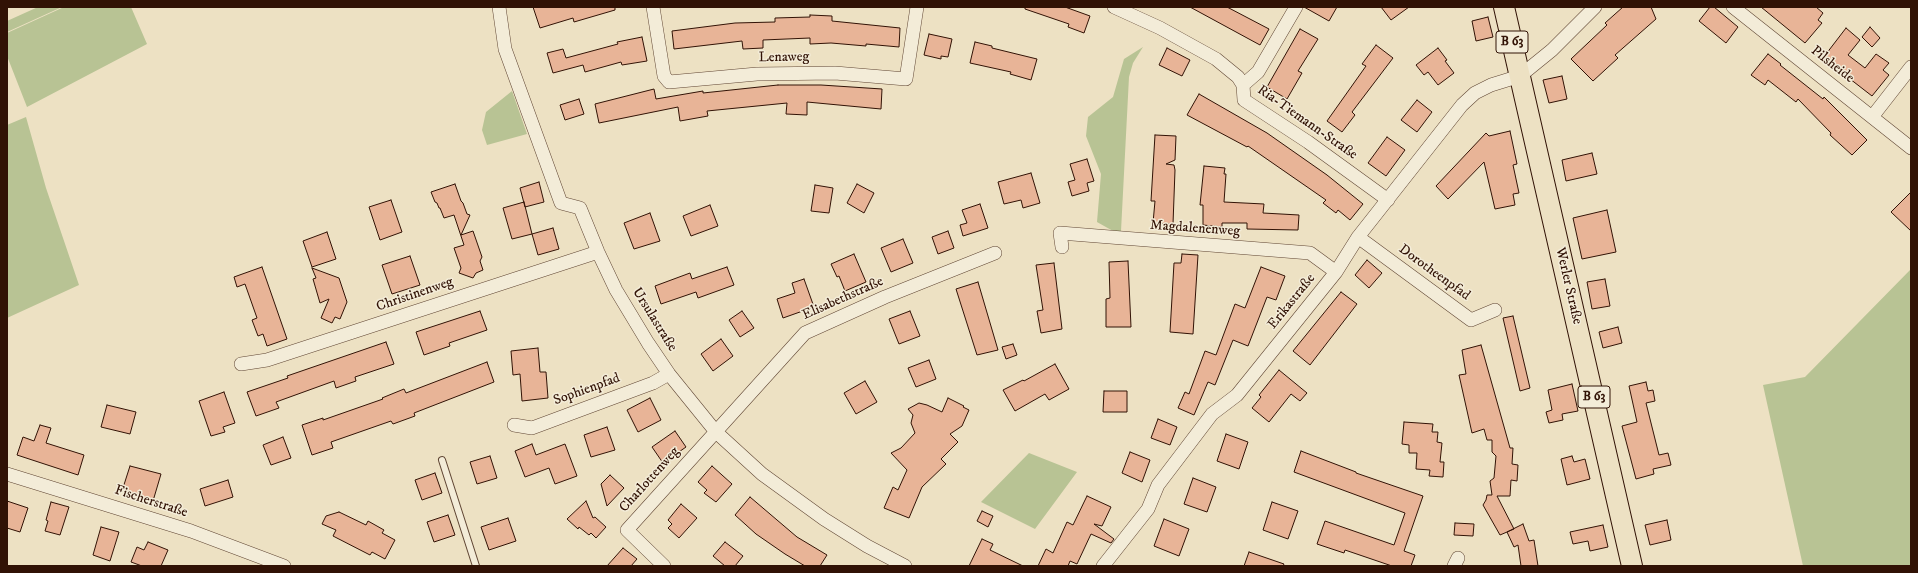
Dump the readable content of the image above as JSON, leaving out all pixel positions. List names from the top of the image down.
{
  "streets": {
    "main road": ["B 63", "Werler Straße"],
    "street": [
      "Lenaweg",
      "Pilsheide",
      "Ria-Tiemann-Straße",
      "Magdalenenweg",
      "Dorotheenpfad",
      "Christinenweg",
      "Elisabethstraße",
      "Erikastraße",
      "Ursulastraße",
      "Sophienpfad",
      "Charlottenweg",
      "Fischerstraße"
    ]
  },
  "crossings": [
    ["Ria-Tiemann-Straße", "Erikastraße"],
    ["Magdalenenweg", "Erikastraße"],
    ["Dorotheenpfad", "Erikastraße"],
    ["Werler Straße", "Erikastraße"],
    ["Christinenweg", "Ursulastraße"],
    ["Elisabethstraße", "Ursulastraße"],
    ["Elisabethstraße", "Charlottenweg"],
    ["Ursulastraße", "Sophienpfad"],
    ["Ursulastraße", "Charlottenweg"]
  ]
}
